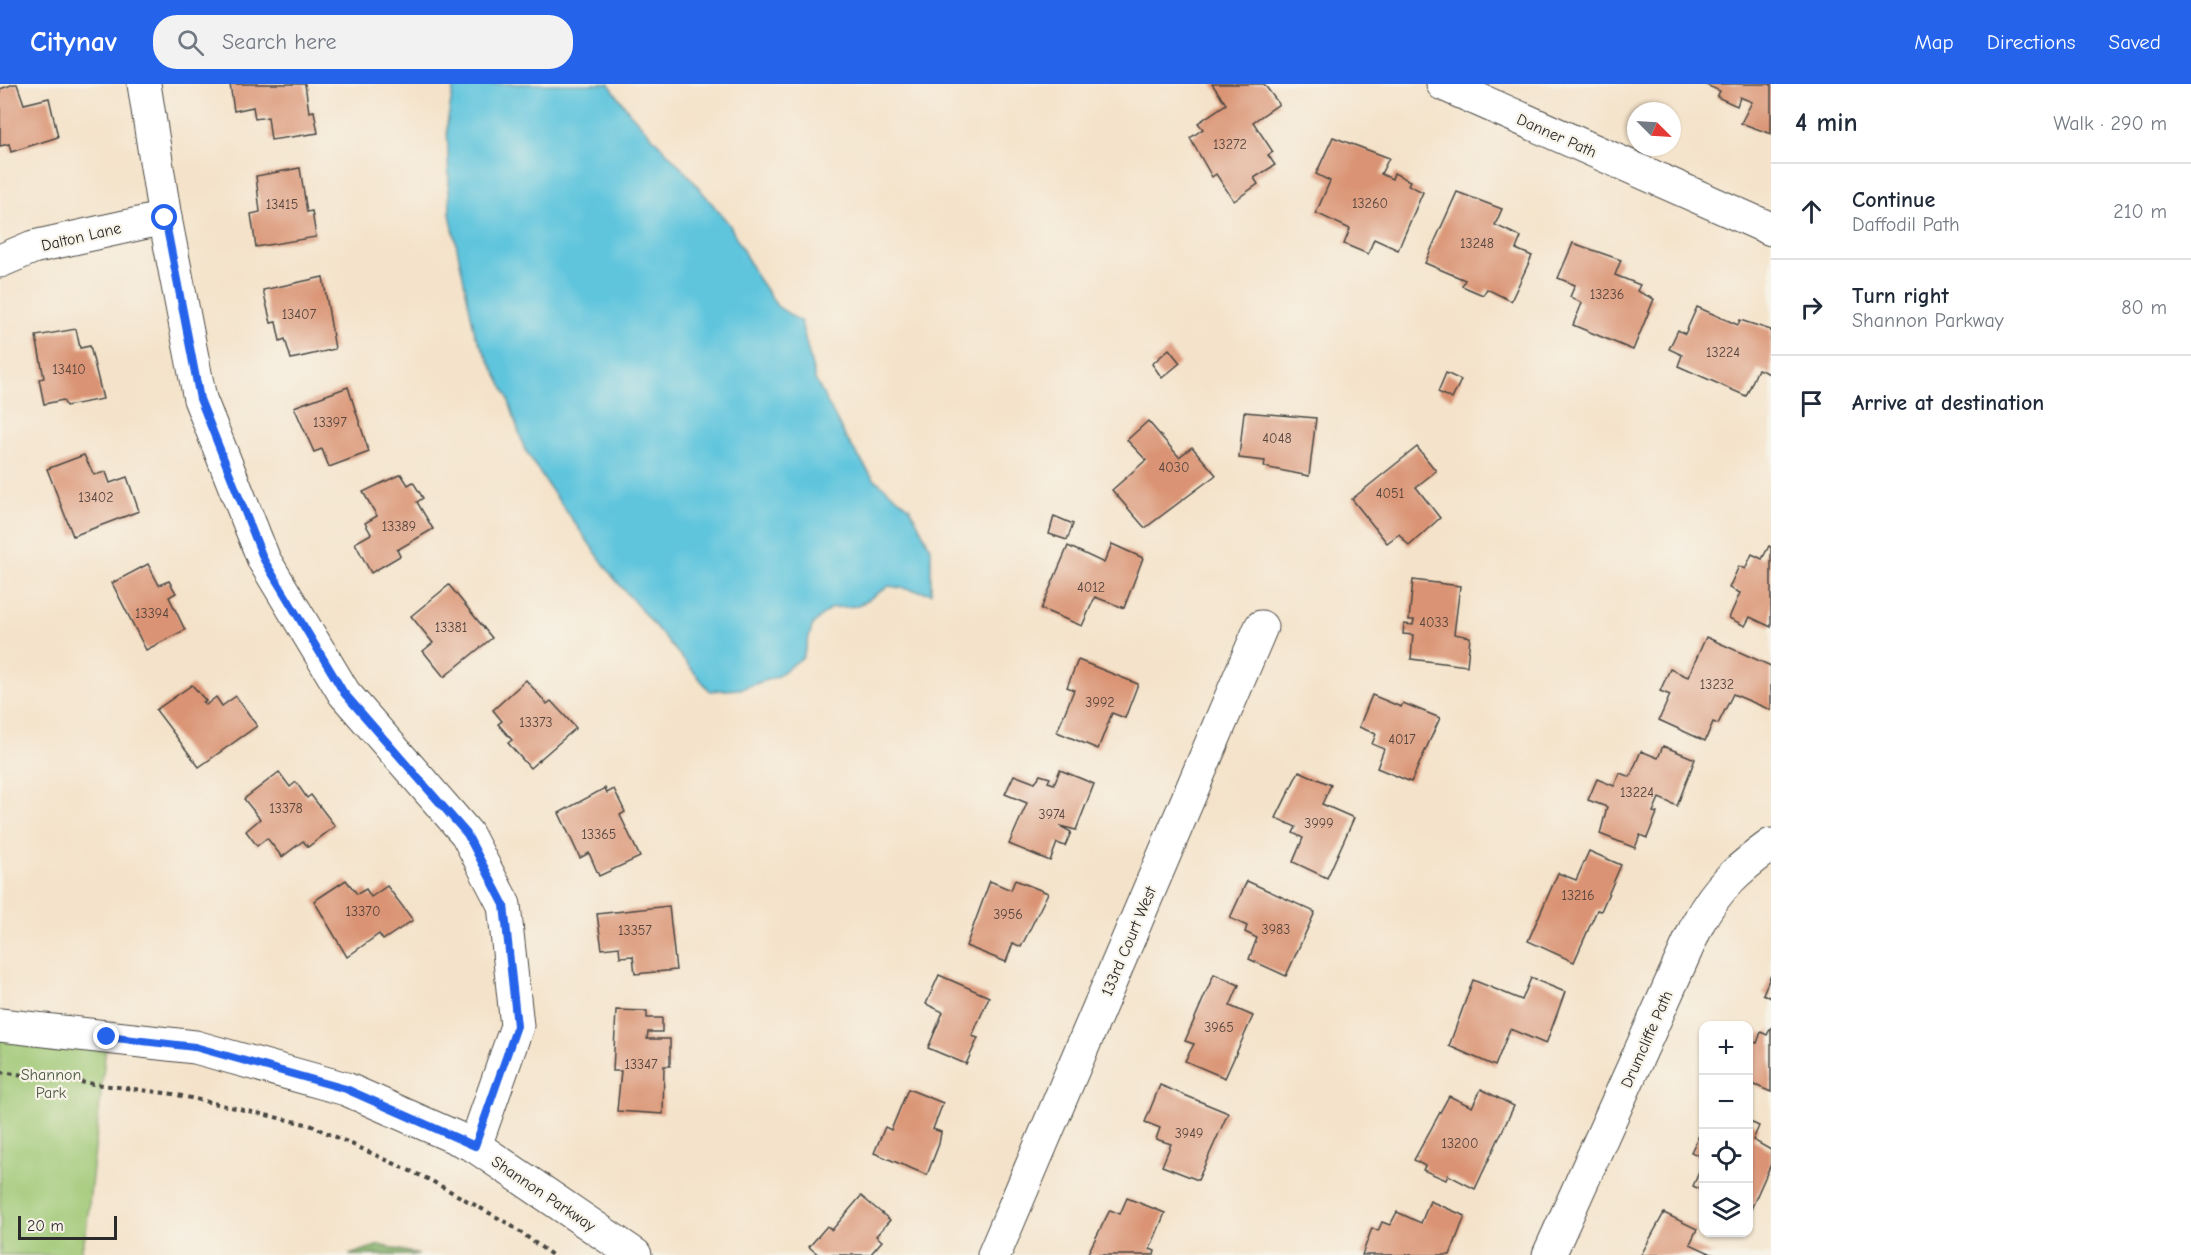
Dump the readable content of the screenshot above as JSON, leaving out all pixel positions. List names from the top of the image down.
{
  "streets": {
    "street": [
      "Danner Path",
      "Dalton Lane",
      "133rd Court West",
      "Drumcliffe Path",
      "Shannon Parkway"
    ]
  },
  "parks": ["Shannon Park"],
  "house_numbers": [
    "13272",
    "13260",
    "13415",
    "13248",
    "13236",
    "13407",
    "13224",
    "13410",
    "13397",
    "4048",
    "4030",
    "4051",
    "13402",
    "13389",
    "4012",
    "13394",
    "4033",
    "13381",
    "13232",
    "3992",
    "13373",
    "4017",
    "13224",
    "13378",
    "3974",
    "3999",
    "13365",
    "13216",
    "13370",
    "3956",
    "3983",
    "13357",
    "3965",
    "13347",
    "3949",
    "13200"
  ],
  "scale_bar": "20 m",
  "north": "bottom right",
  "page": {
    "header": "Citynav",
    "search": "Search here",
    "nav": ["Map", "Directions", "Saved"],
    "heading": ["4 min", "Walk · 290 m"],
    "list": [
      ["Continue", "Daffodil Path", "210 m"],
      ["Turn right", "Shannon Parkway", "80 m"],
      "Arrive at destination"
    ],
    "map_buttons": ["+", "−"],
    "scale": "20 m"
  }
}
